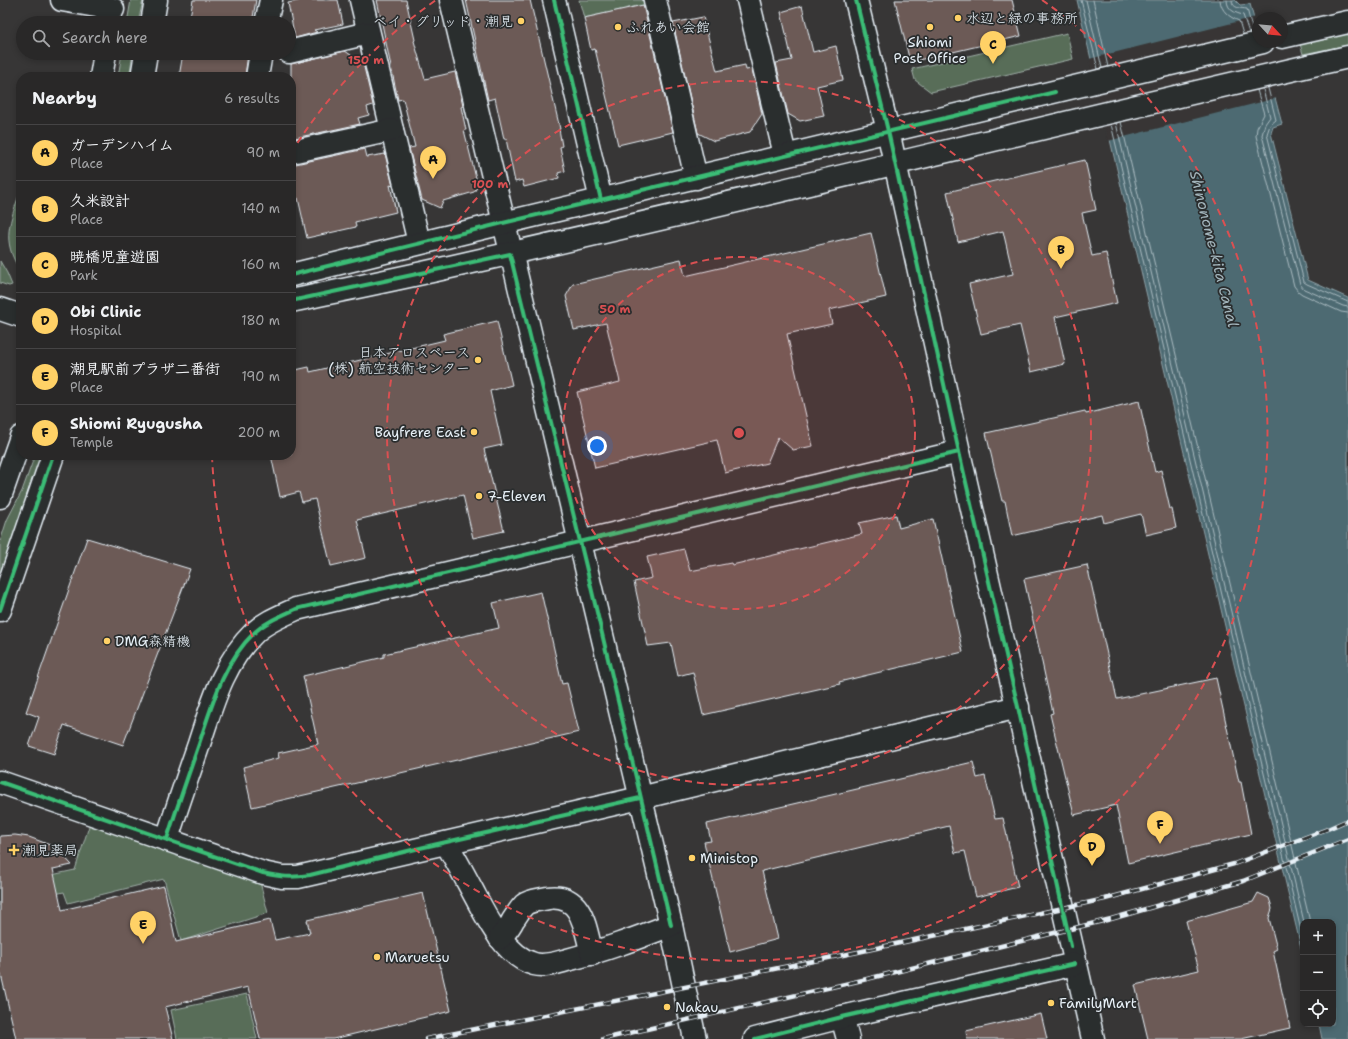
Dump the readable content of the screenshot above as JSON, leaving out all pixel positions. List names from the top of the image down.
{
  "water": ["Shinonome-kita Canal"],
  "places": {
    "other": [
      "水辺と緑の事務所",
      "ベイ・グリッド・潮見",
      "ふれあい会館",
      "Shiomi Post Office",
      "日本アロスペース (株) 航空技術センター",
      "Bayfrere East",
      "7-Eleven",
      "DMG森精機",
      "Ministop",
      "Maruetsu",
      "FamilyMart",
      "Nakau"
    ],
    "health": ["潮見薬局"]
  },
  "north": "bottom right",
  "page": {
    "search": "Search here",
    "pins": [
      "C",
      "A",
      "B",
      "F",
      "D",
      "E"
    ],
    "heading": ["Nearby", "6 results"],
    "list": [
      {
        "mark": "A",
        "name": "ガーデンハイム",
        "note": "Place",
        "value": "90 m"
      },
      {
        "mark": "B",
        "name": "久米設計",
        "note": "Place",
        "value": "140 m"
      },
      {
        "mark": "C",
        "name": "暁橋児童遊園",
        "note": "Park",
        "value": "160 m"
      },
      {
        "mark": "D",
        "name": "Obi Clinic",
        "note": "Hospital",
        "value": "180 m"
      },
      {
        "mark": "E",
        "name": "潮見駅前プラザ二番街",
        "note": "Place",
        "value": "190 m"
      },
      {
        "mark": "F",
        "name": "Shiomi Ryugusha",
        "note": "Temple",
        "value": "200 m"
      }
    ],
    "map_buttons": ["+", "−"]
  },
  "rings": ["150 m", "100 m", "50 m"]
}
